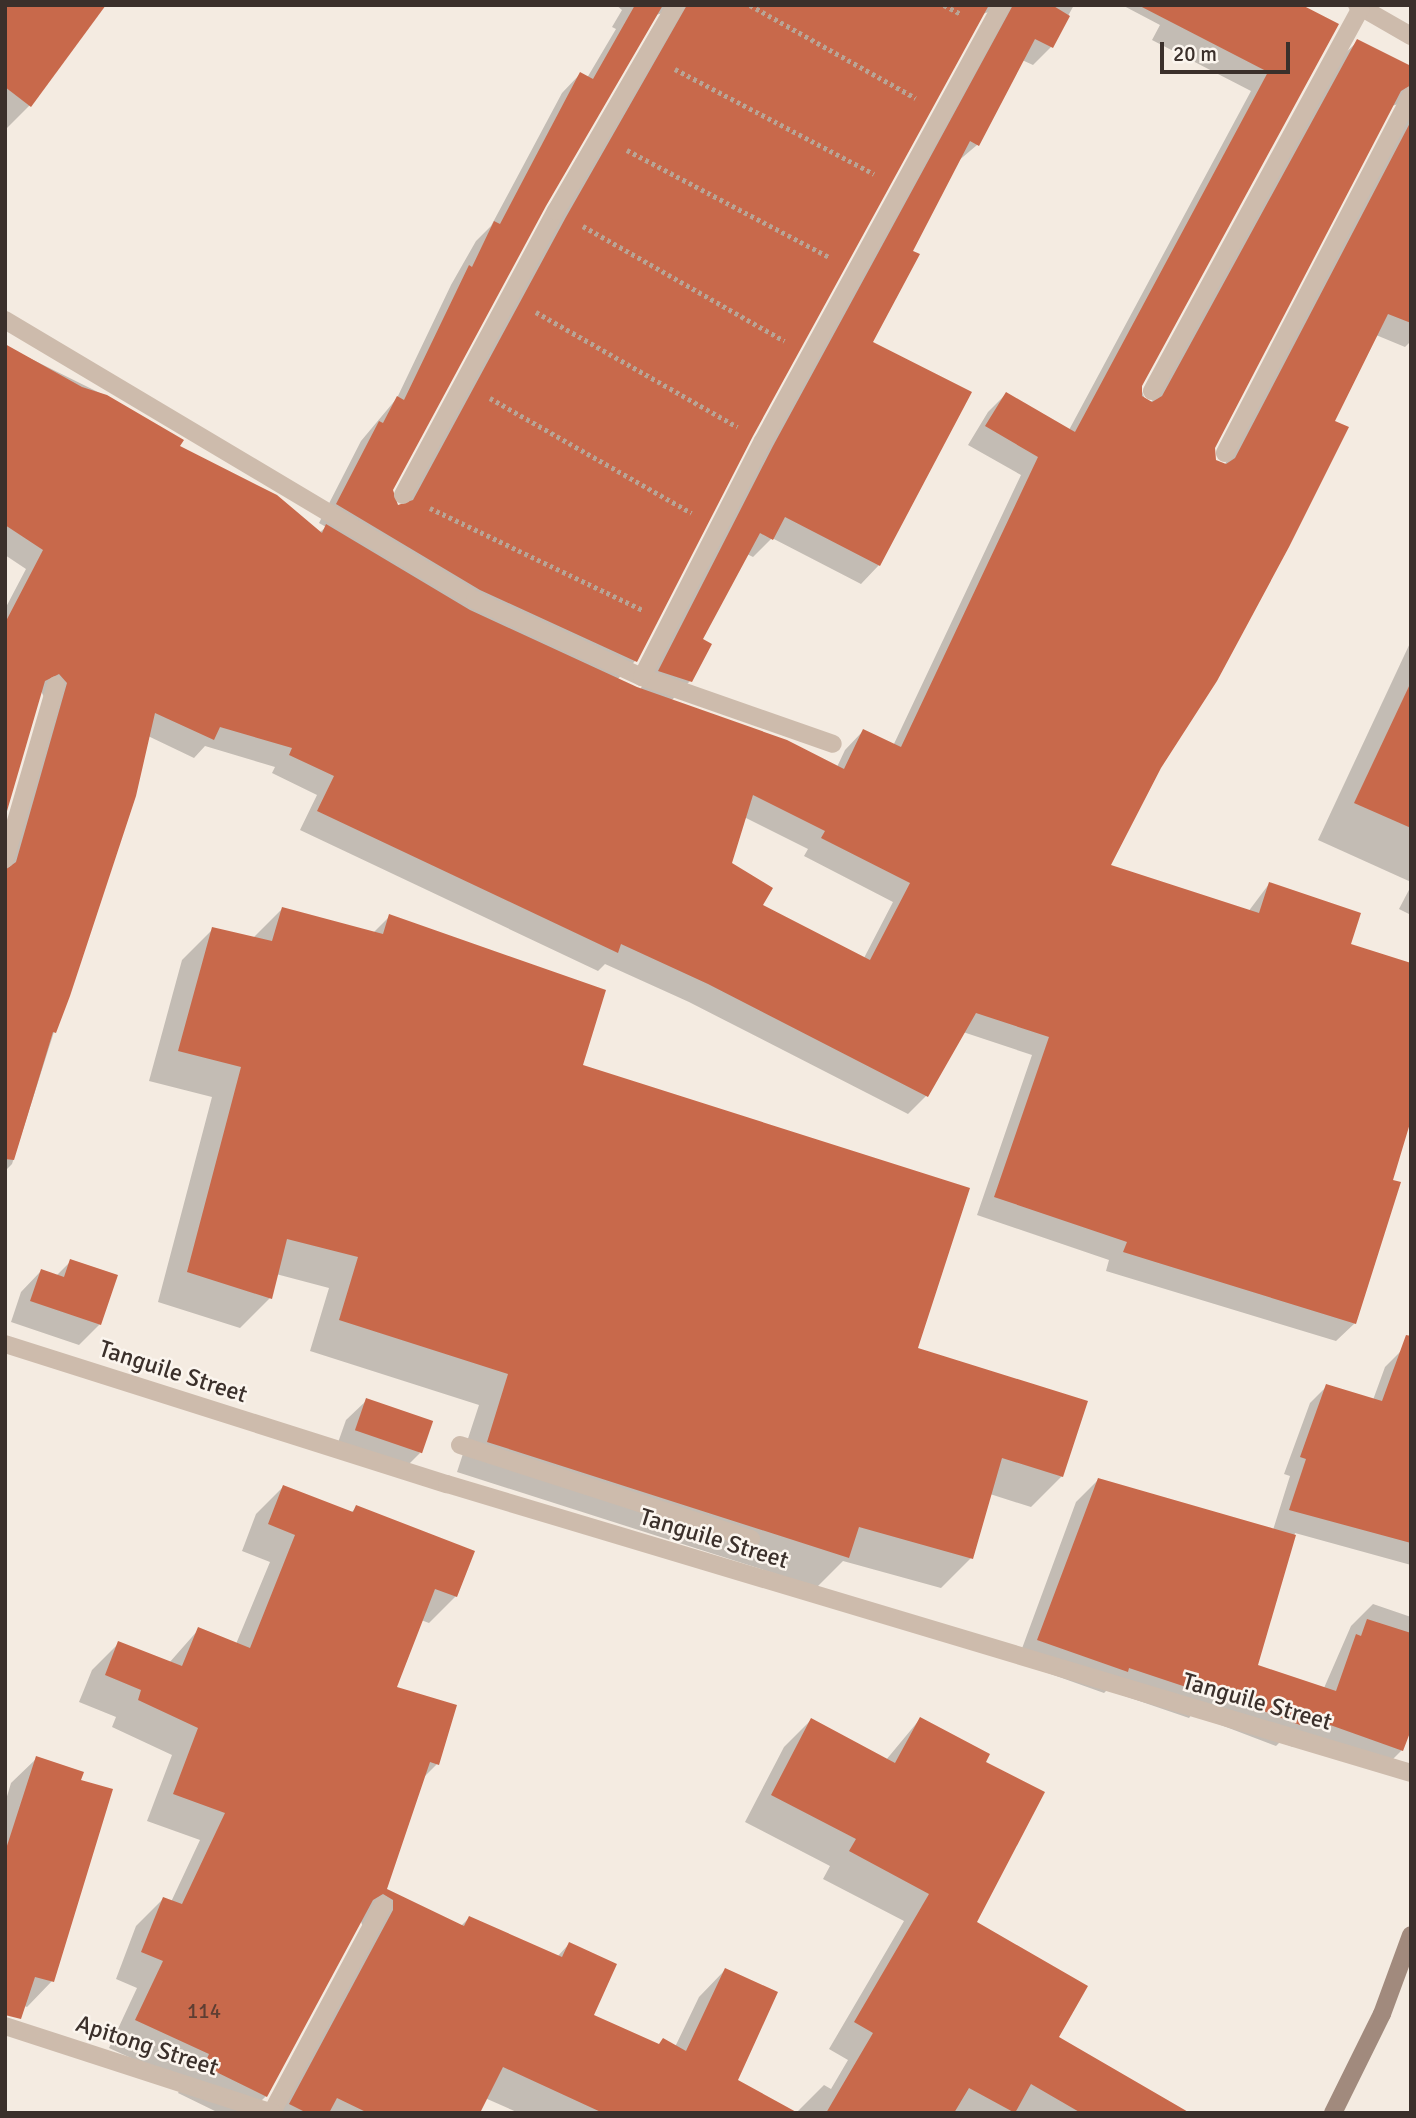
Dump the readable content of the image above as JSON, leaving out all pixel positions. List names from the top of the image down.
{
  "streets": {
    "street": ["Tanguile Street", "Apitong Street"]
  },
  "house_numbers": ["114"],
  "scale_bar": "20 m"
}
